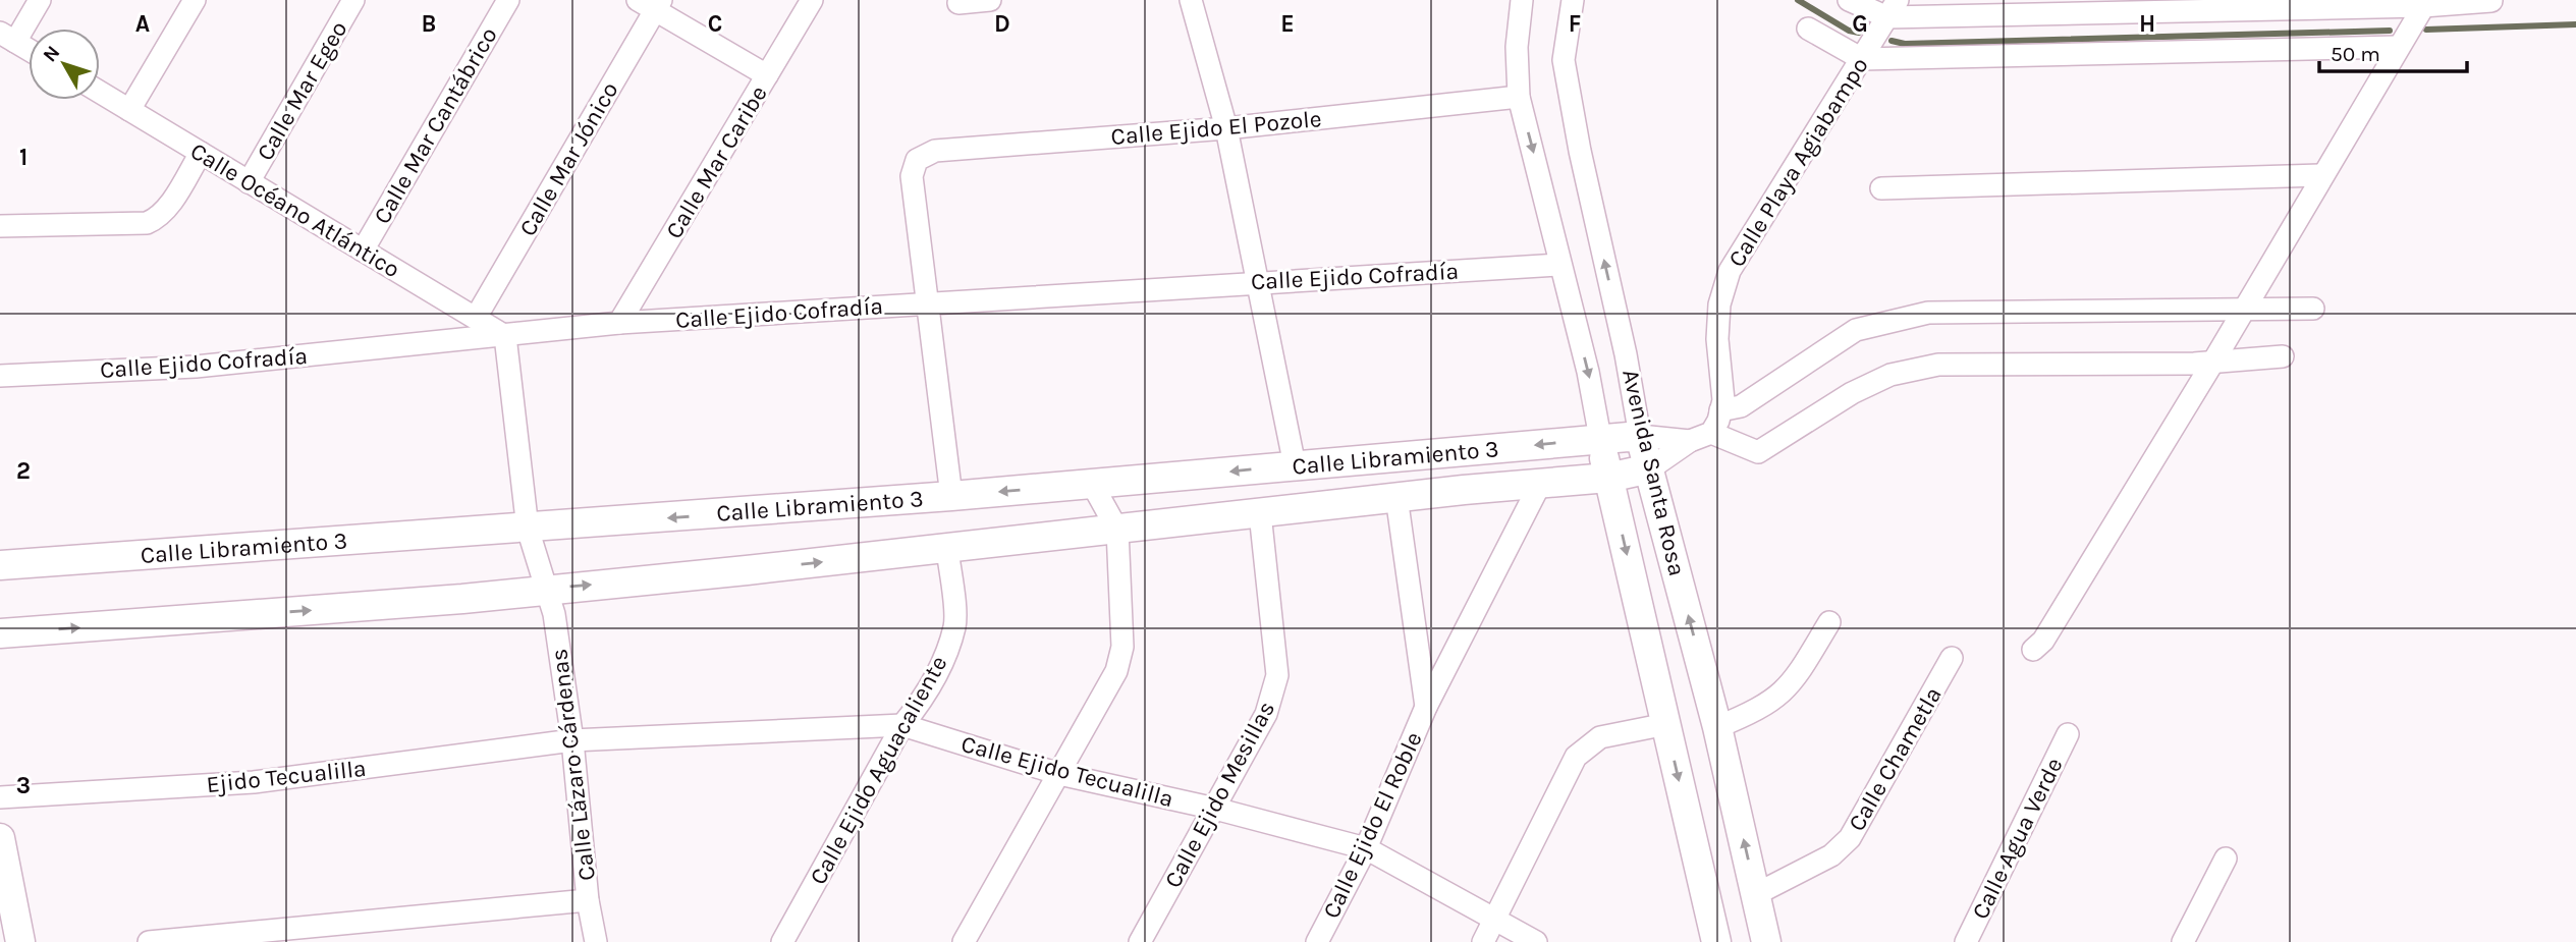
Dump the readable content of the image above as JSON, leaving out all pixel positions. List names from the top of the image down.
{
  "streets": {
    "street": [
      "Calle Mar Egeo",
      "Calle Mar Cantábrico",
      "Calle Ejido El Pozole",
      "Calle Mar Jónico",
      "Calle Mar Caribe",
      "Calle Playa Agiabampo",
      "Calle Océano Atlántico",
      "Calle Ejido Cofradía",
      "Calle Libramiento 3",
      "Avenida Santa Rosa",
      "Calle Chametla",
      "Calle Lázaro Cárdenas",
      "Calle Ejido Aguacaliente",
      "Calle Ejido Tecualilla",
      "Ejido Tecualilla",
      "Calle Ejido Mesillas",
      "Calle Ejido El Roble",
      "Calle Agua Verde"
    ]
  },
  "crossings": [
    ["Calle Mar Egeo", "Calle Océano Atlántico"],
    ["Calle Mar Cantábrico", "Calle Océano Atlántico"],
    ["Calle Ejido El Pozole", "Calle Ejido Cofradía"],
    ["Calle Ejido El Pozole", "Avenida Santa Rosa"],
    ["Calle Mar Jónico", "Calle Océano Atlántico"],
    ["Calle Mar Caribe", "Calle Ejido Cofradía"],
    ["Calle Océano Atlántico", "Calle Ejido Cofradía"],
    ["Calle Océano Atlántico", "Calle Lázaro Cárdenas"],
    ["Calle Ejido Cofradía", "Avenida Santa Rosa"],
    ["Calle Ejido Cofradía", "Calle Lázaro Cárdenas"],
    ["Calle Libramiento 3", "Avenida Santa Rosa"],
    ["Calle Libramiento 3", "Calle Lázaro Cárdenas"],
    ["Calle Libramiento 3", "Calle Ejido Aguacaliente"],
    ["Calle Libramiento 3", "Calle Ejido Mesillas"],
    ["Calle Libramiento 3", "Calle Ejido El Roble"],
    ["Avenida Santa Rosa", "Calle Chametla"],
    ["Calle Lázaro Cárdenas", "Calle Ejido Tecualilla"],
    ["Calle Lázaro Cárdenas", "Ejido Tecualilla"],
    ["Calle Ejido Aguacaliente", "Calle Ejido Tecualilla"],
    ["Calle Ejido Tecualilla", "Ejido Tecualilla"],
    ["Calle Ejido Tecualilla", "Calle Ejido Mesillas"],
    ["Calle Ejido Tecualilla", "Calle Ejido El Roble"]
  ],
  "scale_bar": "50 m",
  "north": "top left",
  "grid": {
    "columns": [
      "A",
      "B",
      "C",
      "D",
      "E",
      "F",
      "G",
      "H"
    ],
    "rows": ["1", "2", "3"]
  }
}
